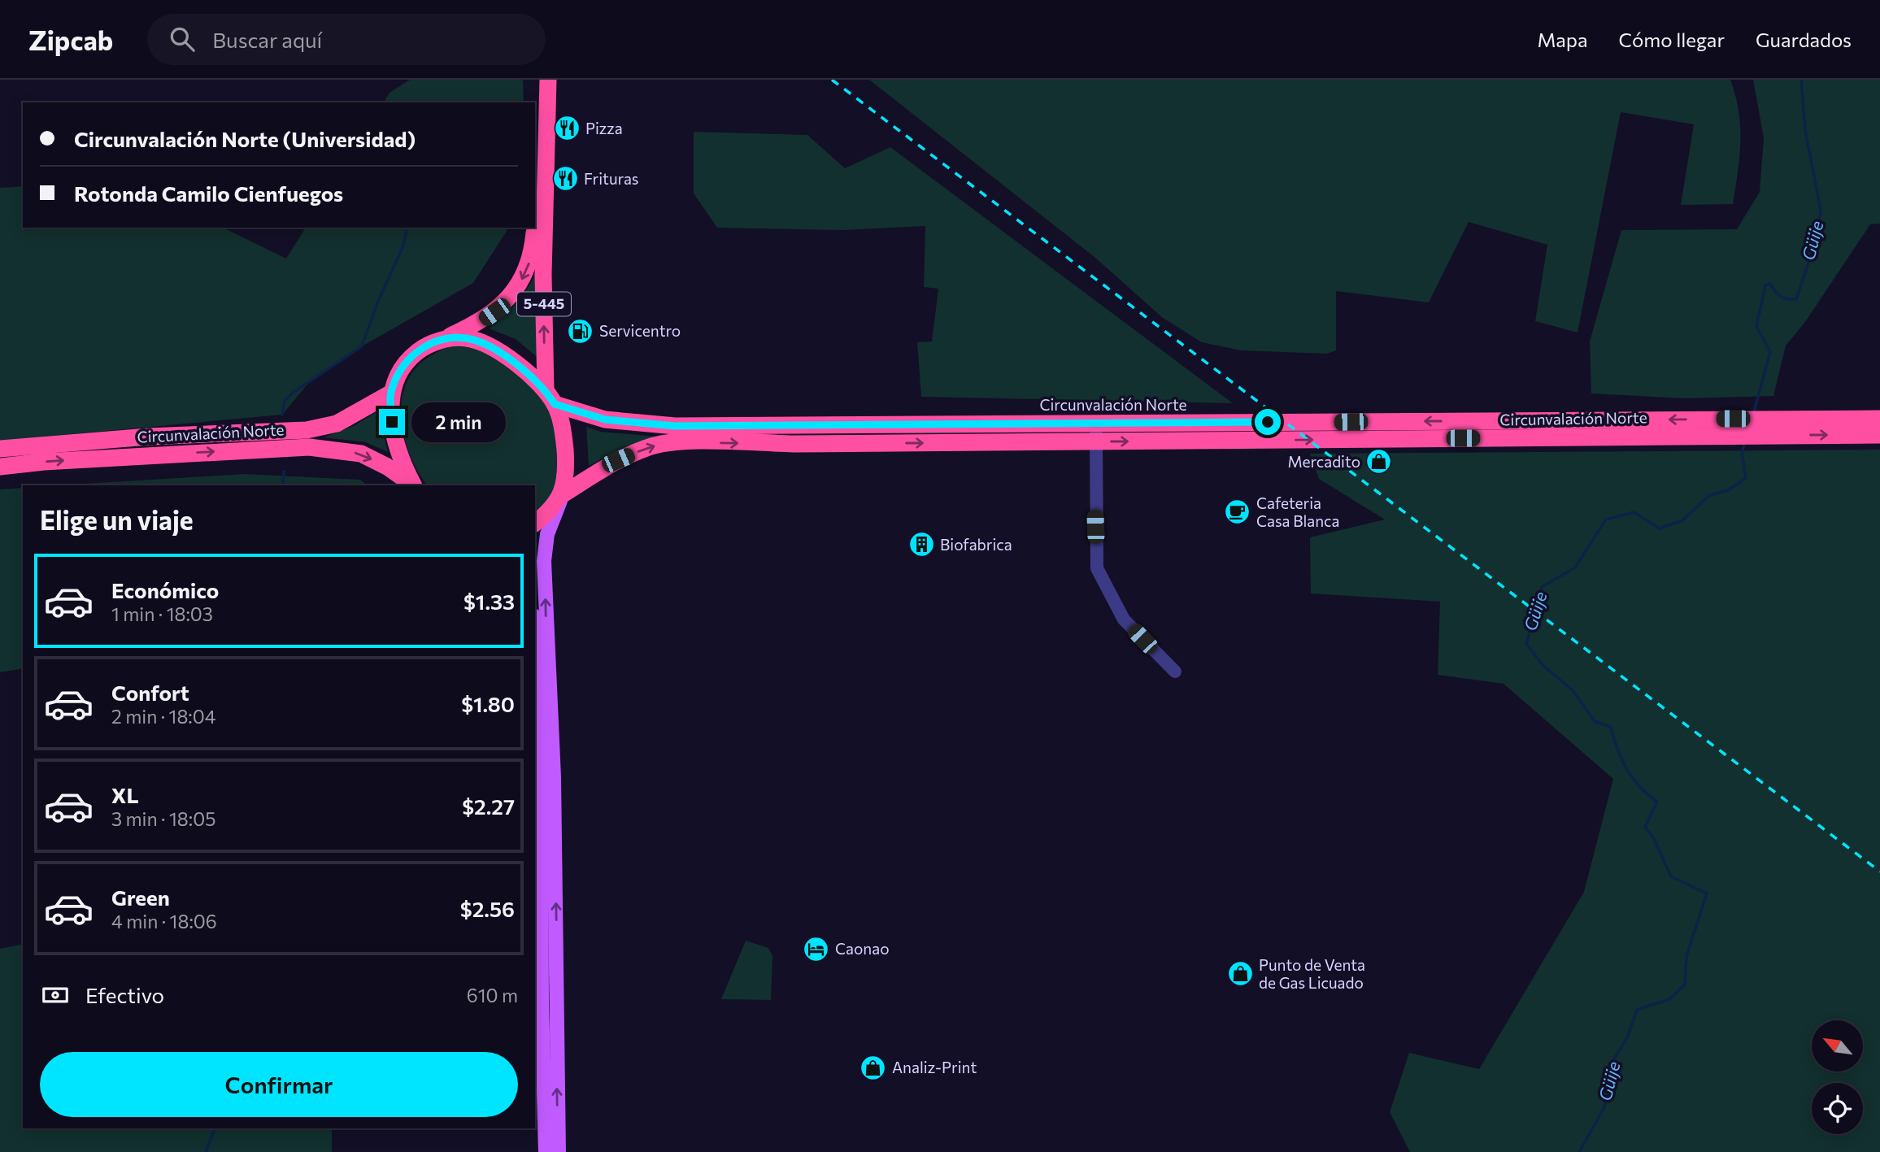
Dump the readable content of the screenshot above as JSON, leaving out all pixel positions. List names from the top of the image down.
{
  "streets": {
    "highway": ["5-445", "Circunvalación Norte"]
  },
  "crossings": [
    ["5-445", "Circunvalación Norte"]
  ],
  "water": ["Güije"],
  "places": {
    "restaurant": ["Pizza", "Frituras"],
    "fuel station": ["Servicentro"],
    "shop": ["Mercadito", "Punto de Venta de Gas Licuado", "Analiz-Print"],
    "cafe": ["Cafeteria Casa Blanca"],
    "building": ["Biofabrica"],
    "hotel": ["Caonao"]
  },
  "north": "top left",
  "page": {
    "header": "Zipcab",
    "search": "Buscar aquí",
    "nav": ["Mapa", "Cómo llegar", "Guardados"],
    "banner": ["Circunvalación Norte (Universidad)", "Rotonda Camilo Cienfuegos"],
    "bubble": "2 min",
    "heading": "Elige un viaje",
    "list": [
      {
        "name": "Económico",
        "note": "1 min · 18:03",
        "value": "$1.33"
      },
      {
        "name": "Confort",
        "note": "2 min · 18:04",
        "value": "$1.80"
      },
      {
        "name": "XL",
        "note": "3 min · 18:05",
        "value": "$2.27"
      },
      {
        "name": "Green",
        "note": "4 min · 18:06",
        "value": "$2.56"
      }
    ],
    "pay": ["Efectivo", "610 m"],
    "buttons": "Confirmar"
  }
}
